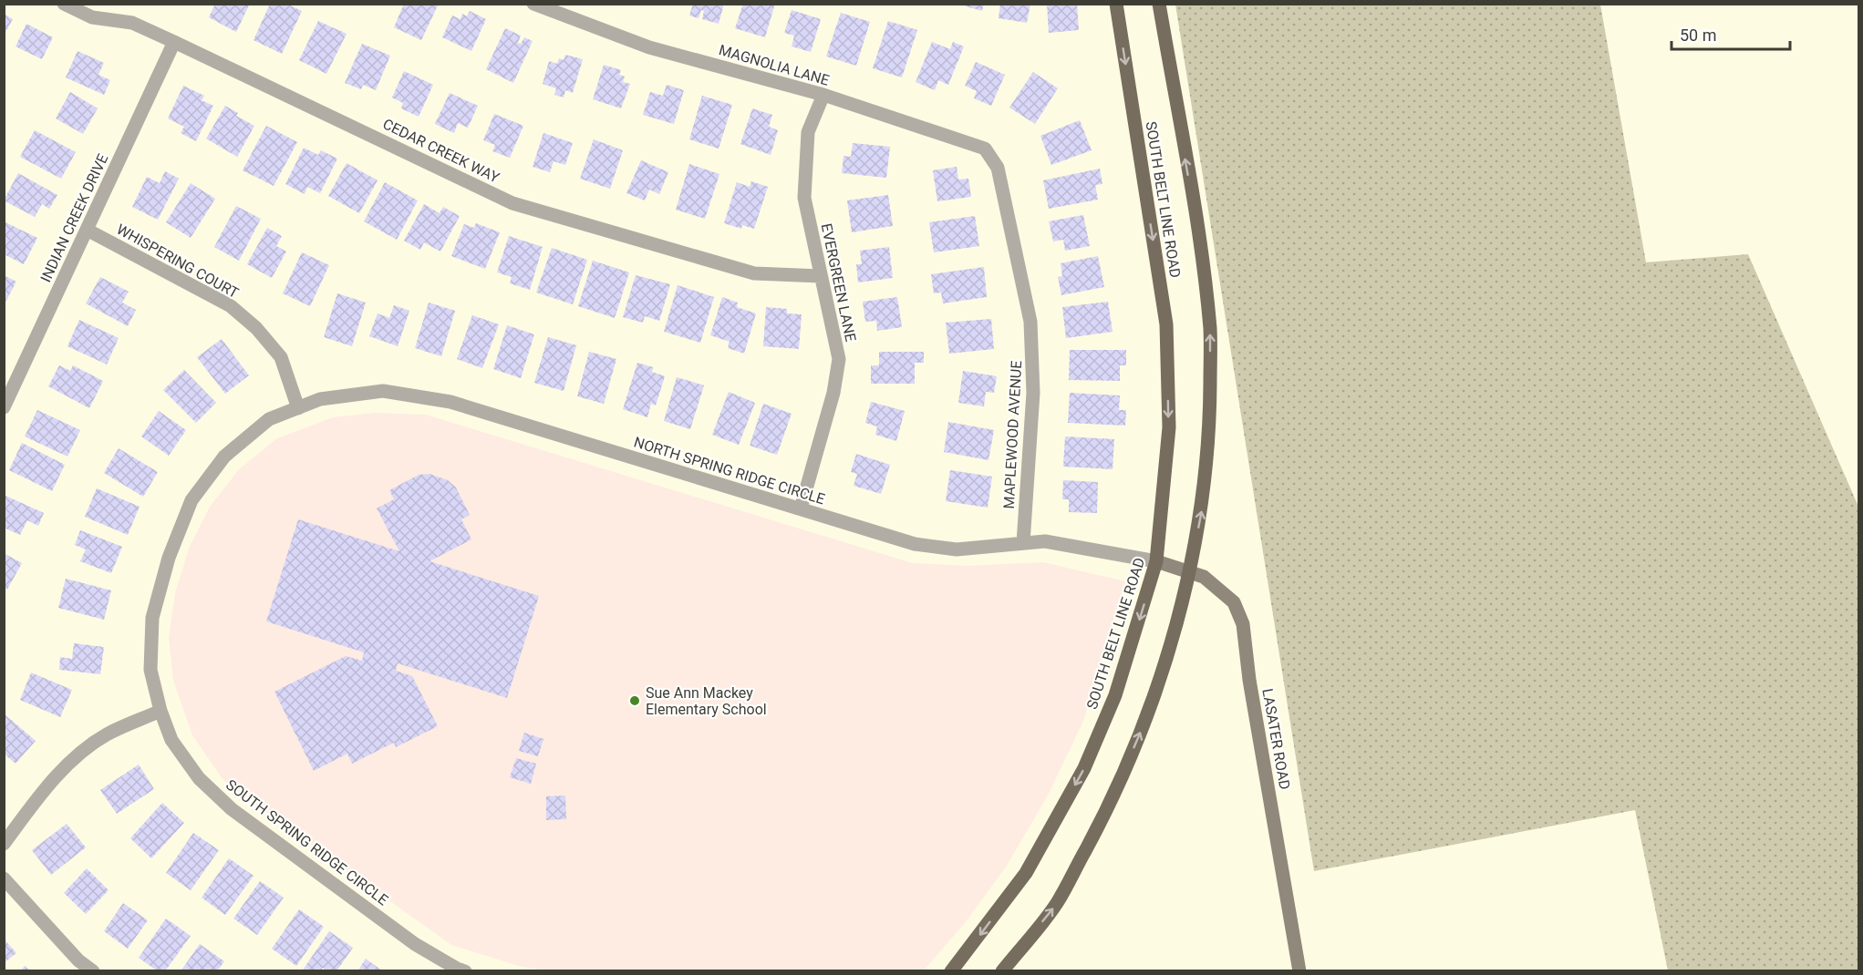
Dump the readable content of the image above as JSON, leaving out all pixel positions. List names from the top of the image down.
{
  "streets": {
    "main road": ["SOUTH BELT LINE ROAD"],
    "street": [
      "MAGNOLIA LANE",
      "CEDAR CREEK WAY",
      "INDIAN CREEK DRIVE",
      "WHISPERING COURT",
      "EVERGREEN LANE",
      "MAPLEWOOD AVENUE",
      "NORTH SPRING RIDGE CIRCLE",
      "LASATER ROAD",
      "SOUTH SPRING RIDGE CIRCLE"
    ]
  },
  "crossings": [
    ["MAGNOLIA LANE", "EVERGREEN LANE"],
    ["MAGNOLIA LANE", "MAPLEWOOD AVENUE"],
    ["CEDAR CREEK WAY", "INDIAN CREEK DRIVE"],
    ["CEDAR CREEK WAY", "EVERGREEN LANE"],
    ["SOUTH BELT LINE ROAD", "NORTH SPRING RIDGE CIRCLE"],
    ["SOUTH BELT LINE ROAD", "LASATER ROAD"],
    ["INDIAN CREEK DRIVE", "WHISPERING COURT"],
    ["WHISPERING COURT", "NORTH SPRING RIDGE CIRCLE"],
    ["WHISPERING COURT", "SOUTH SPRING RIDGE CIRCLE"],
    ["EVERGREEN LANE", "NORTH SPRING RIDGE CIRCLE"],
    ["MAPLEWOOD AVENUE", "NORTH SPRING RIDGE CIRCLE"],
    ["NORTH SPRING RIDGE CIRCLE", "LASATER ROAD"],
    ["NORTH SPRING RIDGE CIRCLE", "SOUTH SPRING RIDGE CIRCLE"]
  ],
  "places": ["Sue Ann Mackey Elementary School"],
  "scale_bar": "50 m"
}
